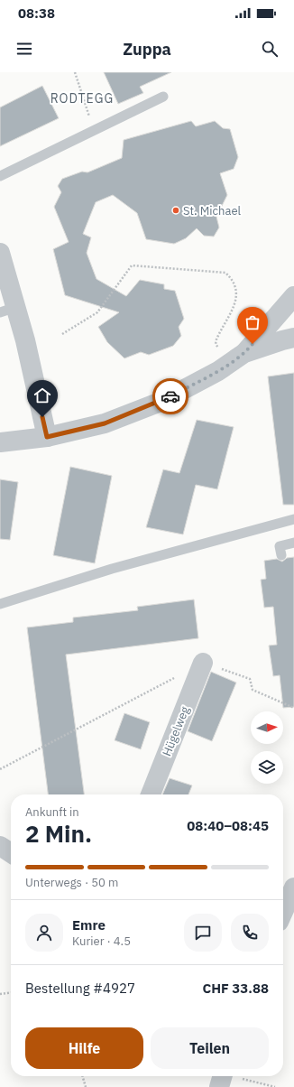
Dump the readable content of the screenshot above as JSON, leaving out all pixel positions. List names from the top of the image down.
{
  "streets": {
    "street": ["Hügelweg"]
  },
  "districts": ["RODTEGG"],
  "places": ["St. Michael"],
  "north": "right",
  "page": {
    "status": "08:38",
    "header": "Zuppa",
    "heading": ["2 Min.", "Ankunft in", "08:40–08:45"],
    "panel": [
      "Emre",
      "Kurier · 4.5",
      "Bestellung #4927",
      "CHF 33.88"
    ],
    "bar": "Unterwegs · 50 m",
    "buttons": ["Hilfe", "Teilen"]
  }
}
